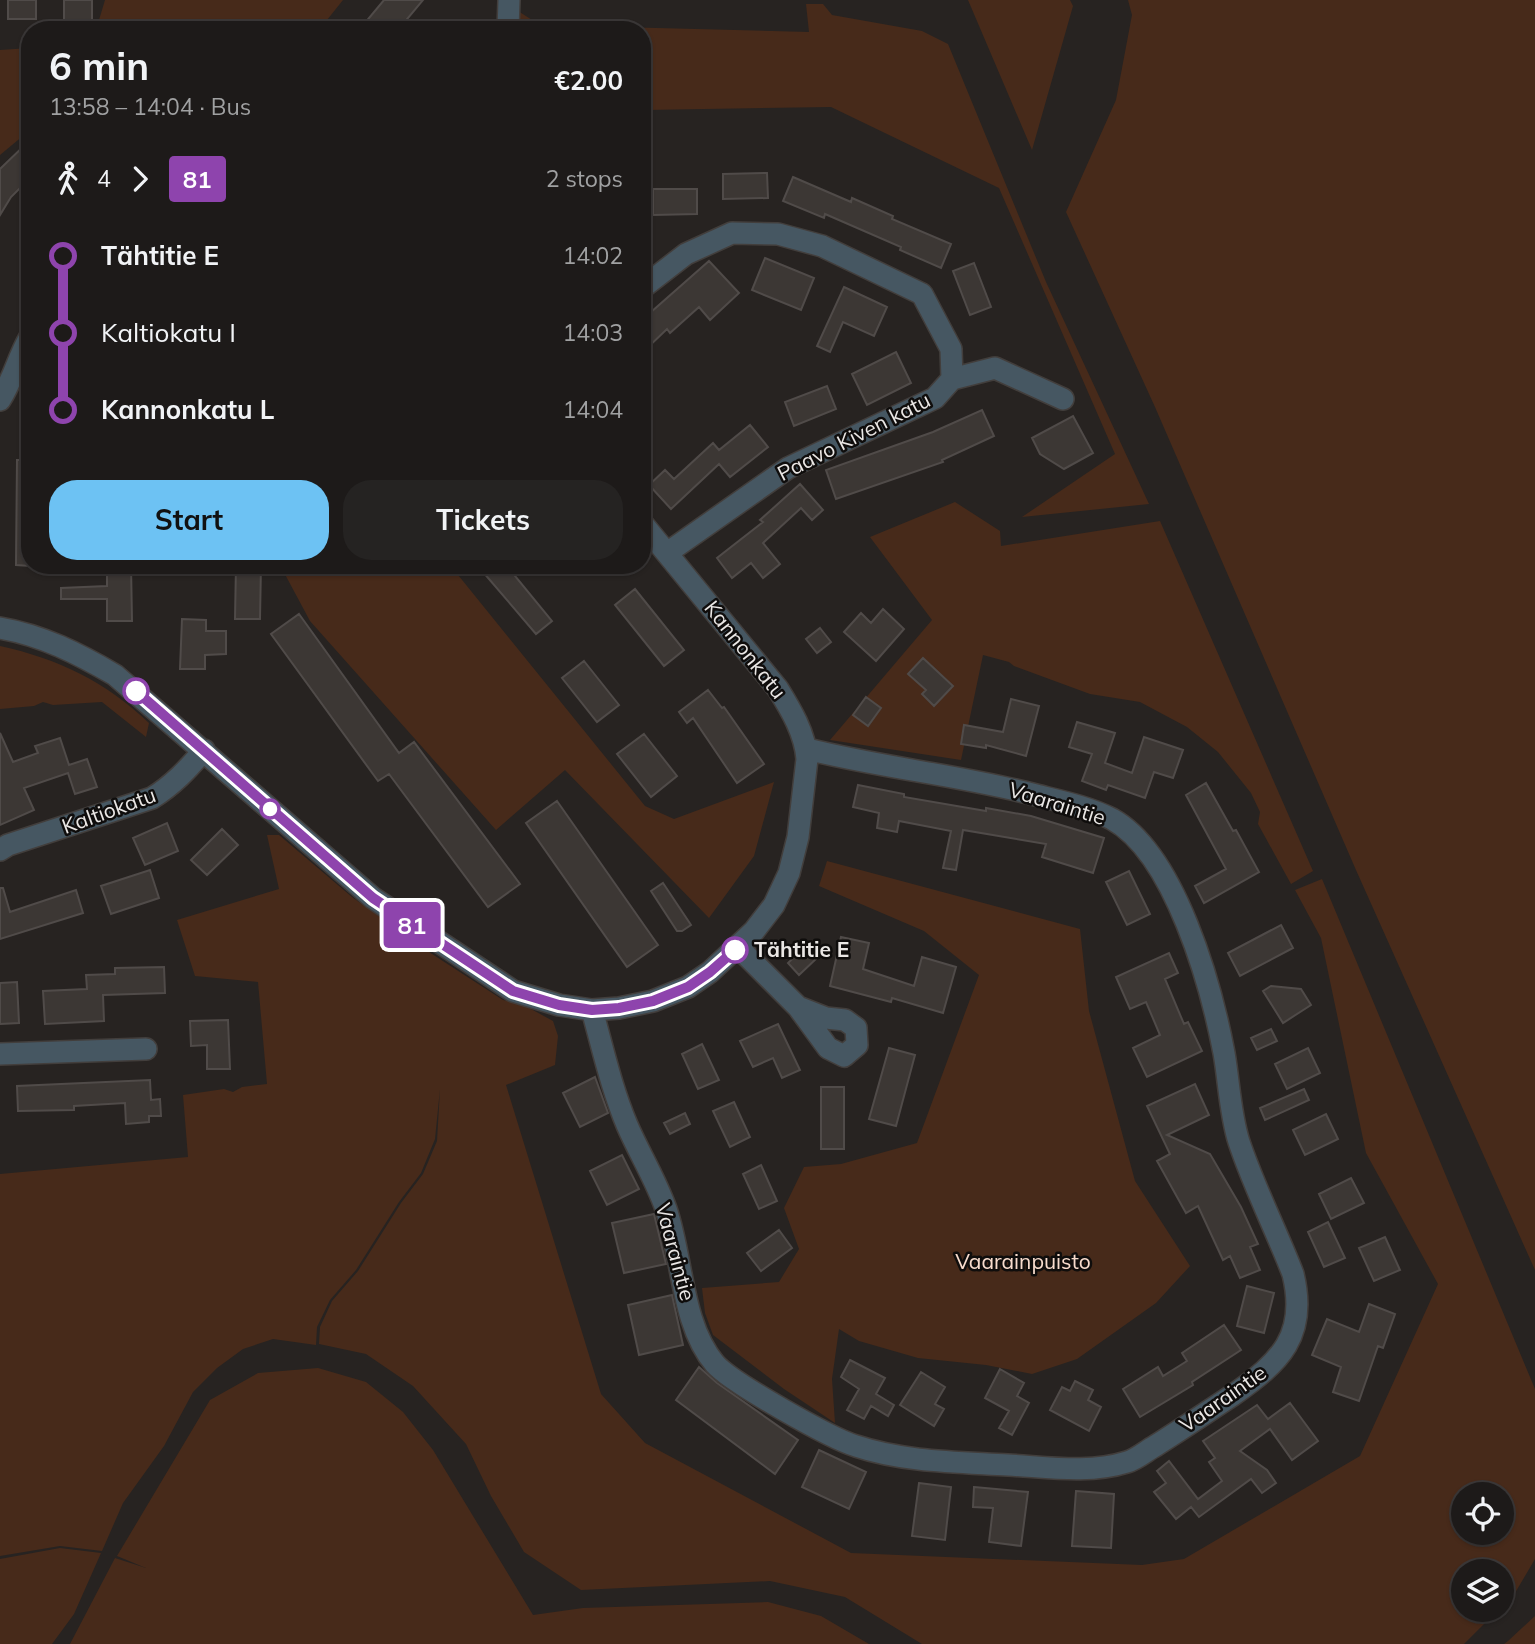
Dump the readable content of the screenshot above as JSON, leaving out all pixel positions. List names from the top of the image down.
{
  "streets": {
    "street": [
      "Paavo Kiven katu",
      "Kannonkatu",
      "Vaaraintie",
      "Kaltiokatu"
    ]
  },
  "crossings": [
    ["Paavo Kiven katu", "Kannonkatu"],
    ["Kannonkatu", "Vaaraintie"],
    ["Kannonkatu", "Kaltiokatu"]
  ],
  "parks": ["Vaarainpuisto"],
  "places": ["Tähtitie E"],
  "lines": ["bus line 81"],
  "page": {
    "on_map": "81",
    "heading": ["6 min", "13:58 – 14:04 · Bus", "€2.00"],
    "legs": ["4", "81", "2 stops"],
    "list": [
      {
        "name": "Tähtitie E",
        "value": "14:02"
      },
      {
        "name": "Kaltiokatu I",
        "value": "14:03"
      },
      {
        "name": "Kannonkatu L",
        "value": "14:04"
      }
    ],
    "buttons": ["Start", "Tickets"]
  }
}
